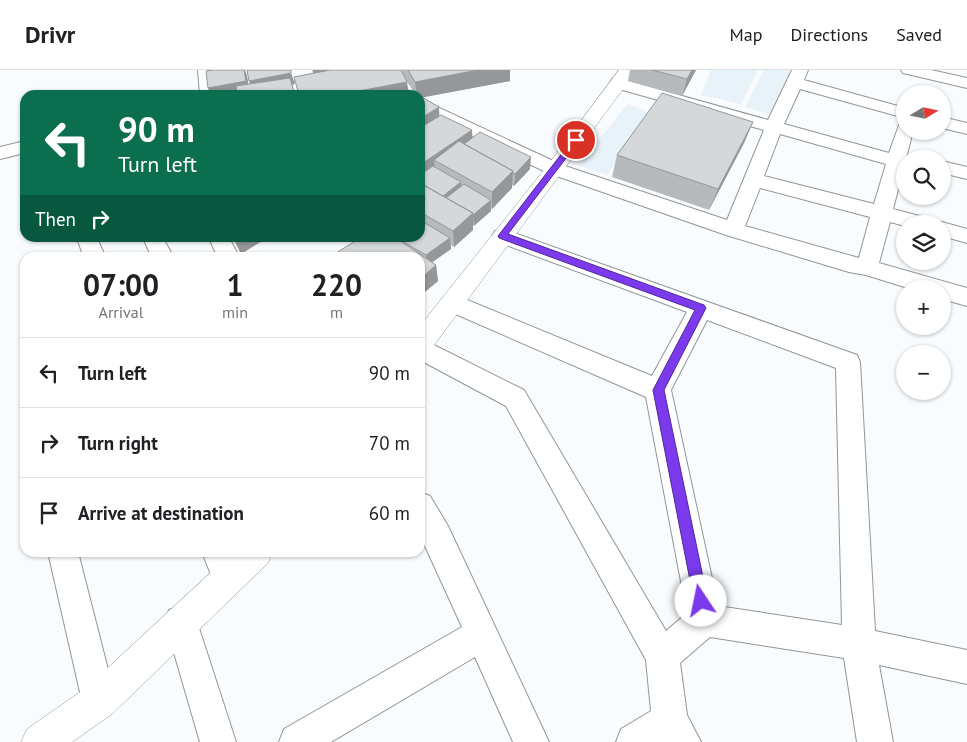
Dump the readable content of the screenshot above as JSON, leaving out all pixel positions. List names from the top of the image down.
{
  "north": "right",
  "page": {
    "header": "Drivr",
    "nav": ["Map", "Directions", "Saved"],
    "map_buttons": ["+", "−"],
    "turn": ["90 m", "Turn left"],
    "then": "Then",
    "eta": [
      "07:00",
      "Arrival",
      "1",
      "min",
      "220",
      "m"
    ],
    "list": [
      {
        "name": "Turn left",
        "value": "90 m"
      },
      {
        "name": "Turn right",
        "value": "70 m"
      },
      {
        "name": "Arrive at destination",
        "value": "60 m"
      }
    ]
  }
}
